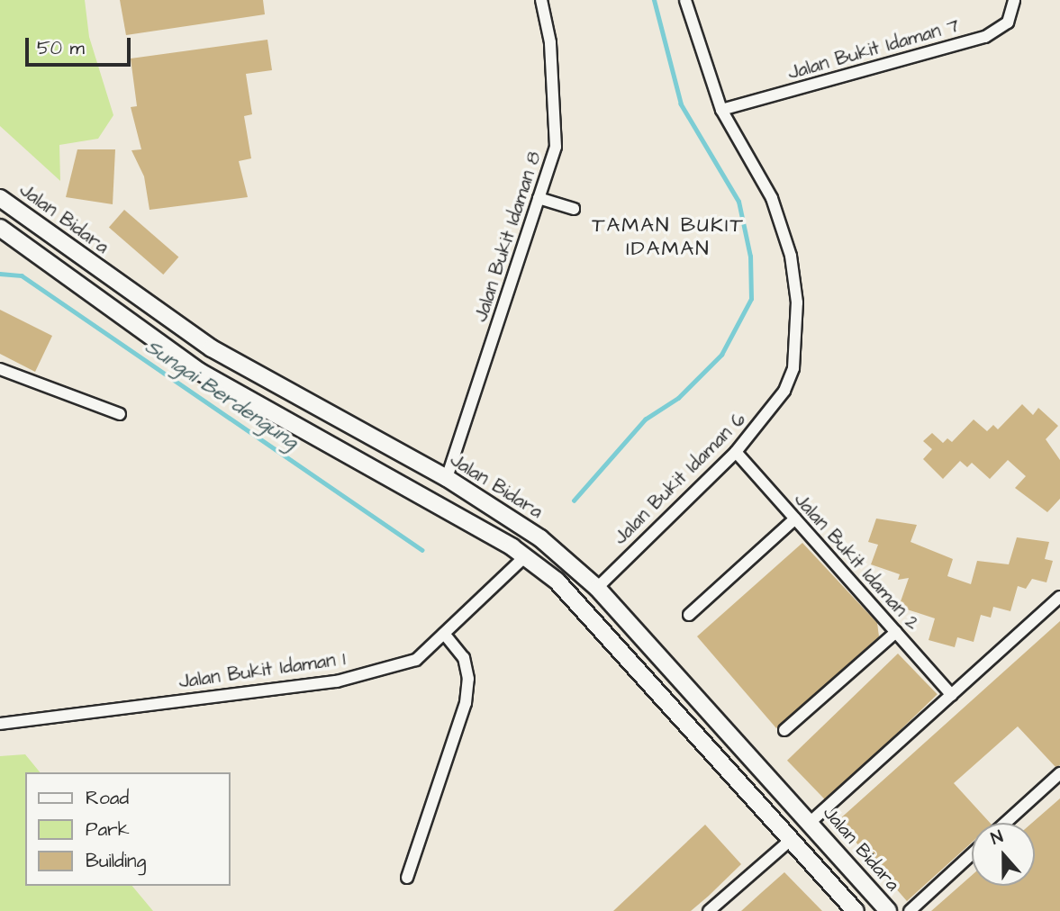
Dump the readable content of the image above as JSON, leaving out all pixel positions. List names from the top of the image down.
{
  "streets": {
    "main road": ["Jalan Bidara"],
    "street": [
      "Jalan Bukit Idaman 7",
      "Jalan Bukit Idaman 8",
      "Jalan Bukit Idaman 6",
      "Jalan Bukit Idaman 2",
      "Jalan Bukit Idaman 1"
    ]
  },
  "crossings": [
    ["Jalan Bukit Idaman 7", "Jalan Bukit Idaman 6"],
    ["Jalan Bidara", "Jalan Bukit Idaman 8"],
    ["Jalan Bidara", "Jalan Bukit Idaman 6"],
    ["Jalan Bukit Idaman 6", "Jalan Bukit Idaman 2"]
  ],
  "districts": ["TAMAN BUKIT IDAMAN"],
  "water": ["Sungai Berdengung"],
  "legend": ["Road", "Park", "Building"],
  "scale_bar": "50 m",
  "north": "top"
}
